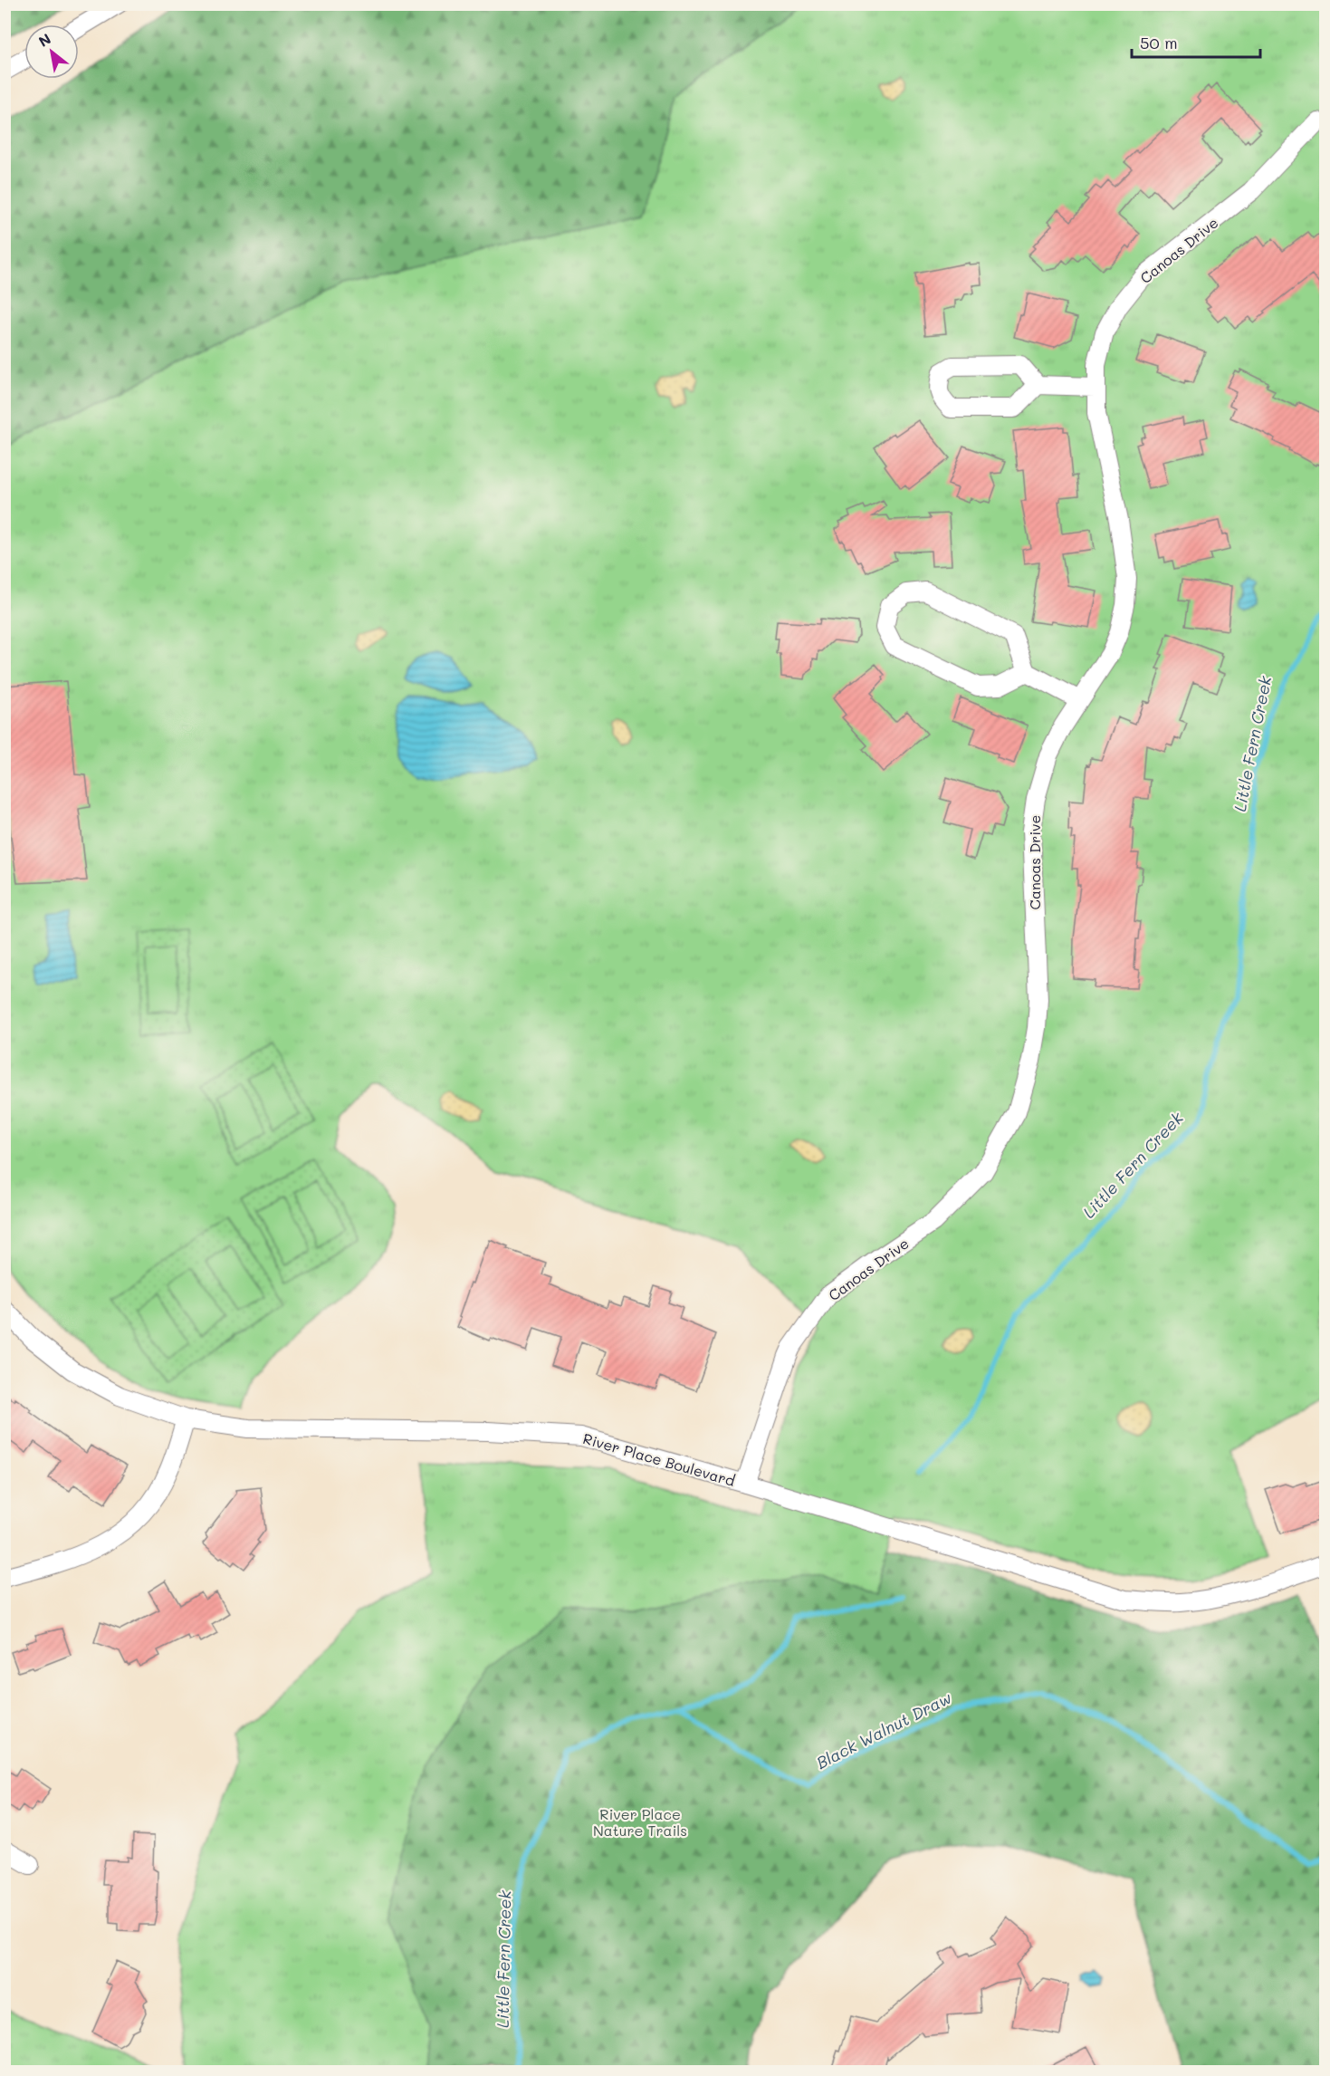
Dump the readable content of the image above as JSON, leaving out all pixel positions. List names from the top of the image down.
{
  "streets": {
    "street": ["Canoas Drive", "River Place Boulevard"]
  },
  "crossings": [
    ["Canoas Drive", "River Place Boulevard"]
  ],
  "water": ["Little Fern Creek", "Black Walnut Draw"],
  "parks": ["River Place Nature Trails"],
  "scale_bar": "50 m",
  "north": "top left"
}
